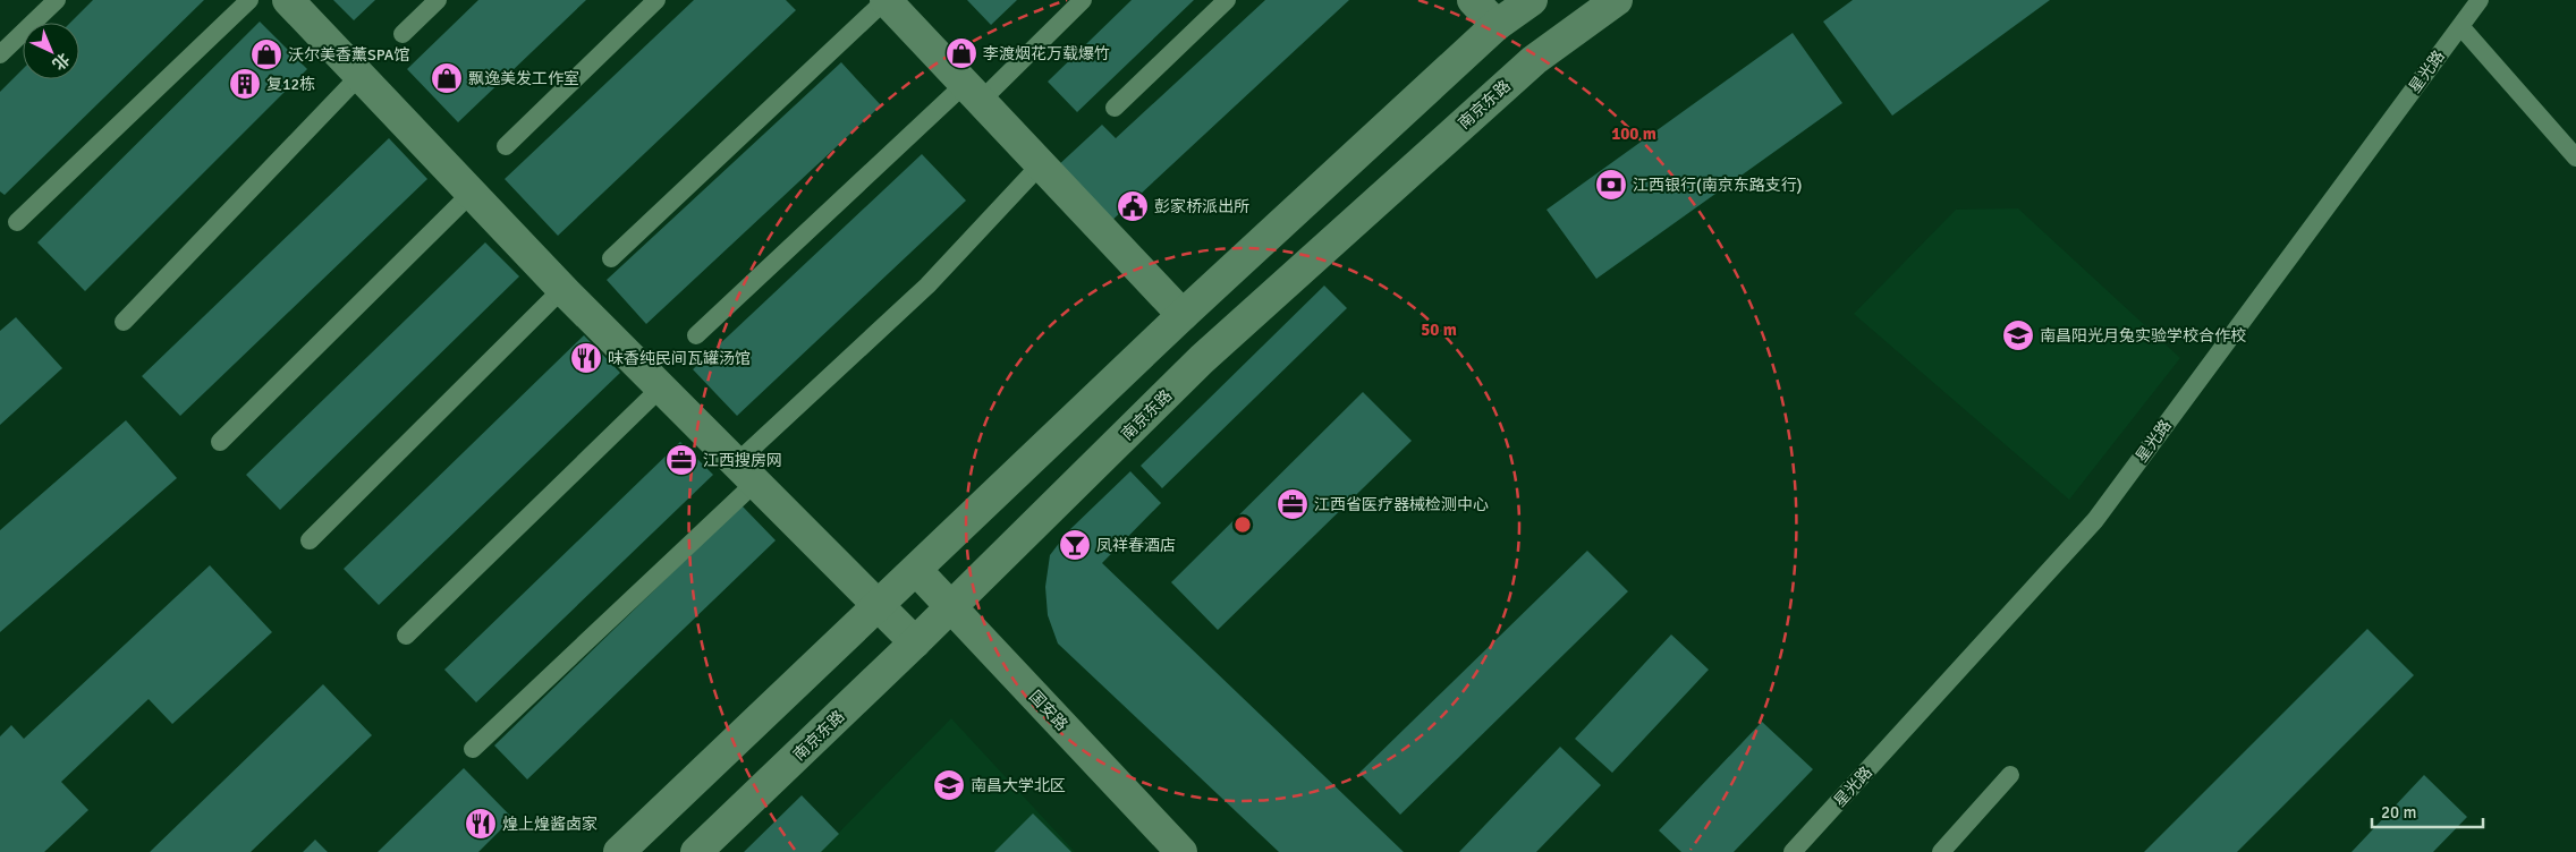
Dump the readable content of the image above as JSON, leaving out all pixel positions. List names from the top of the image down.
{
  "streets": {
    "main road": ["南京东路", "国安路"],
    "lane": ["星光路"]
  },
  "crossings": [
    ["南京东路", "国安路"]
  ],
  "places": {
    "shop": ["李渡烟花万载爆竹", "沃尔美香薰SPA馆", "飘逸美发工作室"],
    "building": ["复12栋"],
    "bank": ["江西银行(南京东路支行)"],
    "public building": ["彭家桥派出所"],
    "school or university": ["南昌阳光月兔实验学校合作校", "南昌大学北区"],
    "restaurant": ["味香纯民间瓦罐汤馆", "煌上煌酱卤家"],
    "office": ["江西搜房网", "江西省医疗器械检测中心"],
    "bar": ["凤祥春酒店"]
  },
  "scale_bar": "20 m",
  "north": "bottom right",
  "rings": ["100 m", "50 m"]
}
